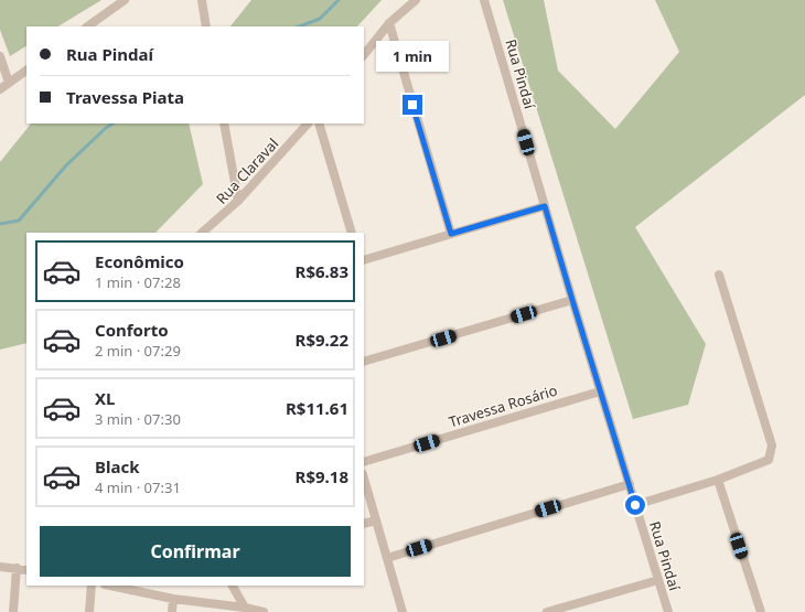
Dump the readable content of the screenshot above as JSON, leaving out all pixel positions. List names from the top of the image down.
{
  "streets": {
    "street": ["Rua Pindaí", "Rua Claraval", "Travessa Rosário"]
  },
  "crossings": [
    ["Rua Pindaí", "Travessa Rosário"]
  ],
  "page": {
    "banner": ["Rua Pindaí", "Travessa Piata"],
    "bubble": "1 min",
    "list": [
      {
        "name": "Econômico",
        "note": "1 min · 07:28",
        "value": "R$6.83"
      },
      {
        "name": "Conforto",
        "note": "2 min · 07:29",
        "value": "R$9.22"
      },
      {
        "name": "XL",
        "note": "3 min · 07:30",
        "value": "R$11.61"
      },
      {
        "name": "Black",
        "note": "4 min · 07:31",
        "value": "R$9.18"
      }
    ],
    "buttons": "Confirmar"
  }
}
